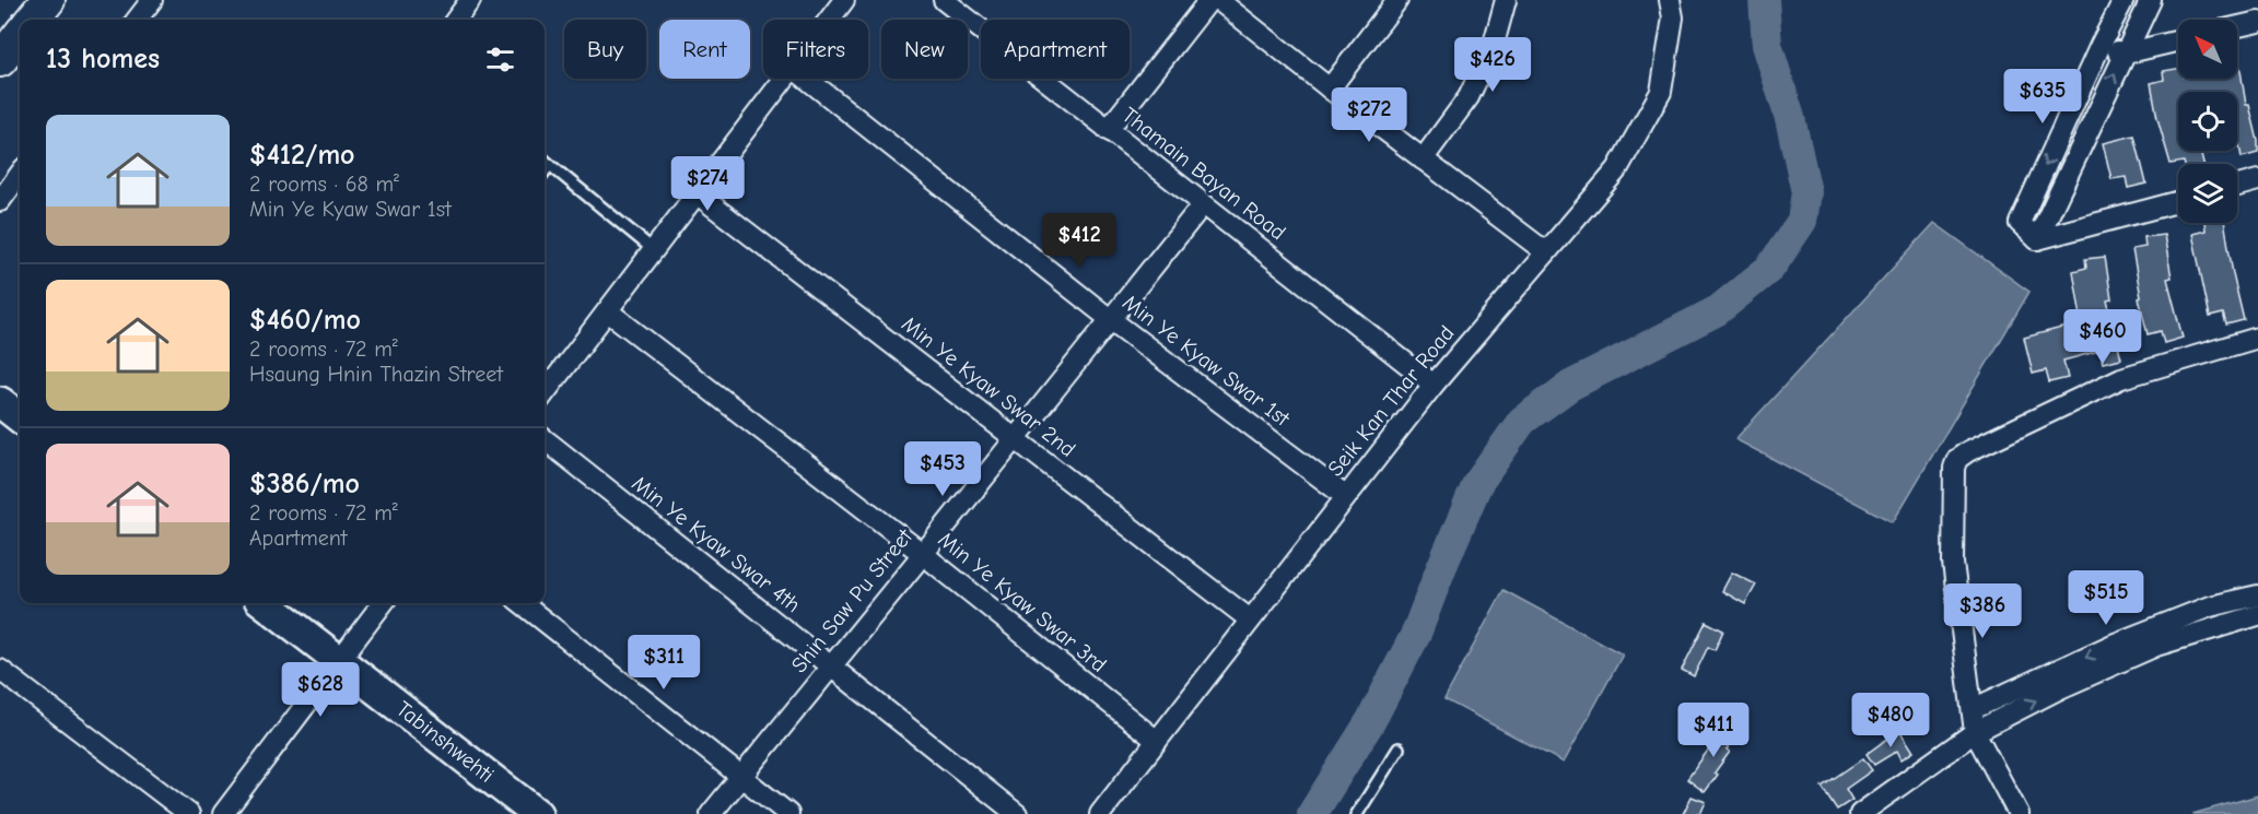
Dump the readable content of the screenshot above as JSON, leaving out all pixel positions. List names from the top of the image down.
{
  "streets": {
    "main road": ["Tabinshwehti"],
    "street": [
      "Thamain Bayan Road",
      "Min Ye Kyaw Swar 1st",
      "Min Ye Kyaw Swar 2nd",
      "Seik Kan Thar Road",
      "Min Ye Kyaw Swar 4th",
      "Shin Saw Pu Street",
      "Min Ye Kyaw Swar 3rd"
    ]
  },
  "crossings": [
    ["Thamain Bayan Road", "Seik Kan Thar Road"],
    ["Thamain Bayan Road", "Shin Saw Pu Street"],
    ["Min Ye Kyaw Swar 1st", "Seik Kan Thar Road"],
    ["Min Ye Kyaw Swar 1st", "Shin Saw Pu Street"],
    ["Min Ye Kyaw Swar 2nd", "Seik Kan Thar Road"],
    ["Min Ye Kyaw Swar 2nd", "Shin Saw Pu Street"],
    ["Seik Kan Thar Road", "Min Ye Kyaw Swar 3rd"],
    ["Min Ye Kyaw Swar 4th", "Shin Saw Pu Street"],
    ["Shin Saw Pu Street", "Min Ye Kyaw Swar 3rd"]
  ],
  "north": "top left",
  "page": {
    "chip": [
      "Buy",
      "Rent",
      "Filters",
      "New",
      "Apartment"
    ],
    "heading": "13 homes",
    "price": [
      "$426",
      "$635",
      "$272",
      "$274",
      "$412",
      "$460",
      "$453",
      "$515",
      "$386",
      "$311",
      "$628",
      "$480",
      "$411"
    ],
    "list": [
      {
        "name": "$412/mo",
        "note": "2 rooms · 68 m² · Min Ye Kyaw Swar 1st"
      },
      {
        "name": "$460/mo",
        "note": "2 rooms · 72 m² · Hsaung Hnin Thazin Street"
      },
      {
        "name": "$386/mo",
        "note": "2 rooms · 72 m² · Apartment"
      }
    ]
  }
}
